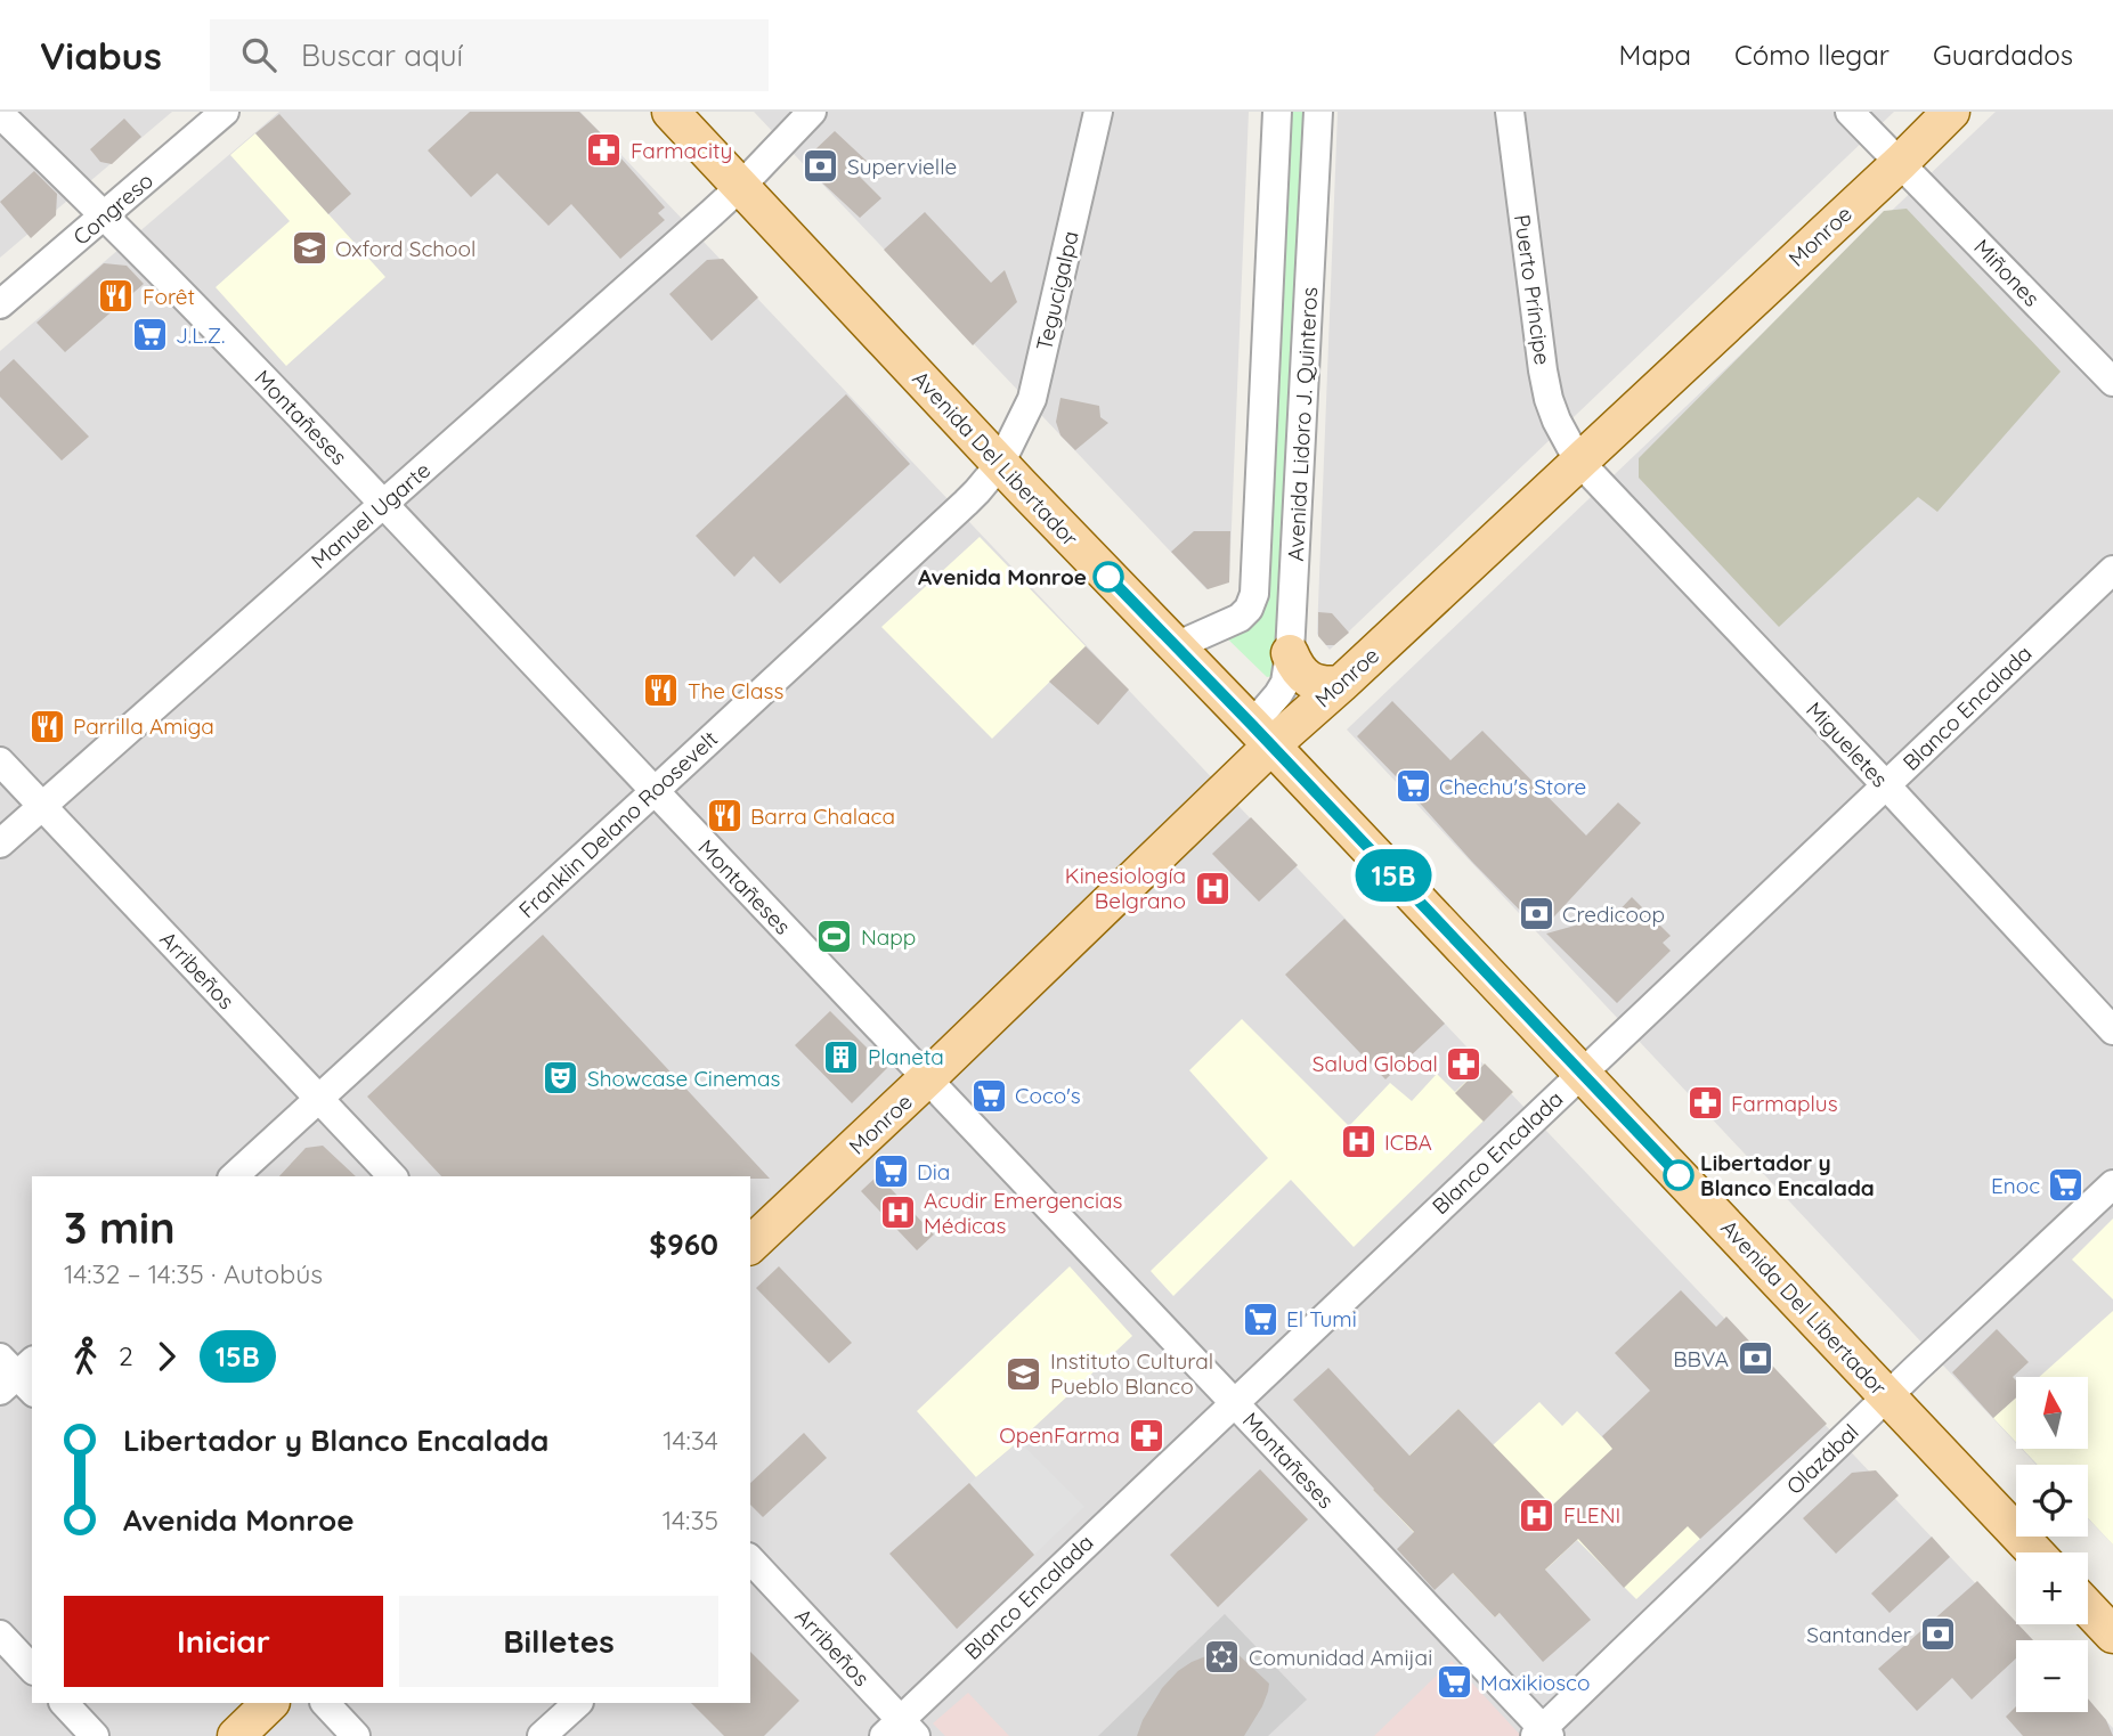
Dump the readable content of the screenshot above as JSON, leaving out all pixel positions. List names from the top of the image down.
{
  "streets": {
    "main road": ["Monroe", "Avenida Del Libertador"],
    "street": [
      "Congreso",
      "Miñones",
      "Puerto Príncipe",
      "Tegucigalpa",
      "Montañeses",
      "Avenida Lidoro J. Quinteros",
      "Manuel Ugarte",
      "Blanco Encalada",
      "Migueletes",
      "Franklin Delano Roosevelt",
      "Arribeños",
      "Olazábal"
    ]
  },
  "crossings": [
    ["Congreso", "Montañeses"],
    ["Monroe", "Miñones"],
    ["Monroe", "Puerto Príncipe"],
    ["Monroe", "Montañeses"],
    ["Monroe", "Avenida Lidoro J. Quinteros"],
    ["Monroe", "Avenida Del Libertador"],
    ["Monroe", "Migueletes"],
    ["Puerto Príncipe", "Migueletes"],
    ["Tegucigalpa", "Avenida Del Libertador"],
    ["Tegucigalpa", "Franklin Delano Roosevelt"],
    ["Montañeses", "Manuel Ugarte"],
    ["Montañeses", "Blanco Encalada"],
    ["Montañeses", "Franklin Delano Roosevelt"],
    ["Montañeses", "Olazábal"],
    ["Avenida Lidoro J. Quinteros", "Avenida Del Libertador"],
    ["Avenida Del Libertador", "Manuel Ugarte"],
    ["Avenida Del Libertador", "Blanco Encalada"],
    ["Avenida Del Libertador", "Franklin Delano Roosevelt"],
    ["Avenida Del Libertador", "Olazábal"],
    ["Manuel Ugarte", "Arribeños"],
    ["Blanco Encalada", "Migueletes"],
    ["Blanco Encalada", "Arribeños"],
    ["Franklin Delano Roosevelt", "Arribeños"]
  ],
  "places": {
    "pharmacy": [
      "Farmacity",
      "Salud Global",
      "Farmaplus",
      "OpenFarma"
    ],
    "bank": [
      "Supervielle",
      "Credicoop",
      "BBVA",
      "Santander"
    ],
    "school or university": ["Oxford School", "Instituto Cultural Pueblo Blanco"],
    "restaurant": [
      "Forêt",
      "The Class",
      "Parrilla Amiga",
      "Barra Chalaca"
    ],
    "supermarket": [
      "J.L.Z.",
      "Chechu's Store",
      "Coco's",
      "Dia",
      "Enoc",
      "El Tumi",
      "Maxikiosco"
    ],
    "other": ["Avenida Monroe", "Libertador y Blanco Encalada"],
    "hospital": [
      "Kinesiología Belgrano",
      "ICBA",
      "Acudir Emergencias Médicas",
      "FLENI"
    ],
    "sports": ["Napp"],
    "building": ["Planeta"],
    "theatre": ["Showcase Cinemas"],
    "synagogue": ["Comunidad Amijai"]
  },
  "lines": ["bus line 15B"],
  "north": "top",
  "page": {
    "header": "Viabus",
    "search": "Buscar aquí",
    "nav": ["Mapa", "Cómo llegar", "Guardados"],
    "on_map": "15B",
    "heading": ["3 min", "14:32 – 14:35 · Autobús", "$960"],
    "legs": ["2", "15B"],
    "map_buttons": ["+", "−"],
    "list": [
      {
        "name": "Libertador y Blanco Encalada",
        "value": "14:34"
      },
      {
        "name": "Avenida Monroe",
        "value": "14:35"
      }
    ],
    "buttons": ["Iniciar", "Billetes"]
  }
}
